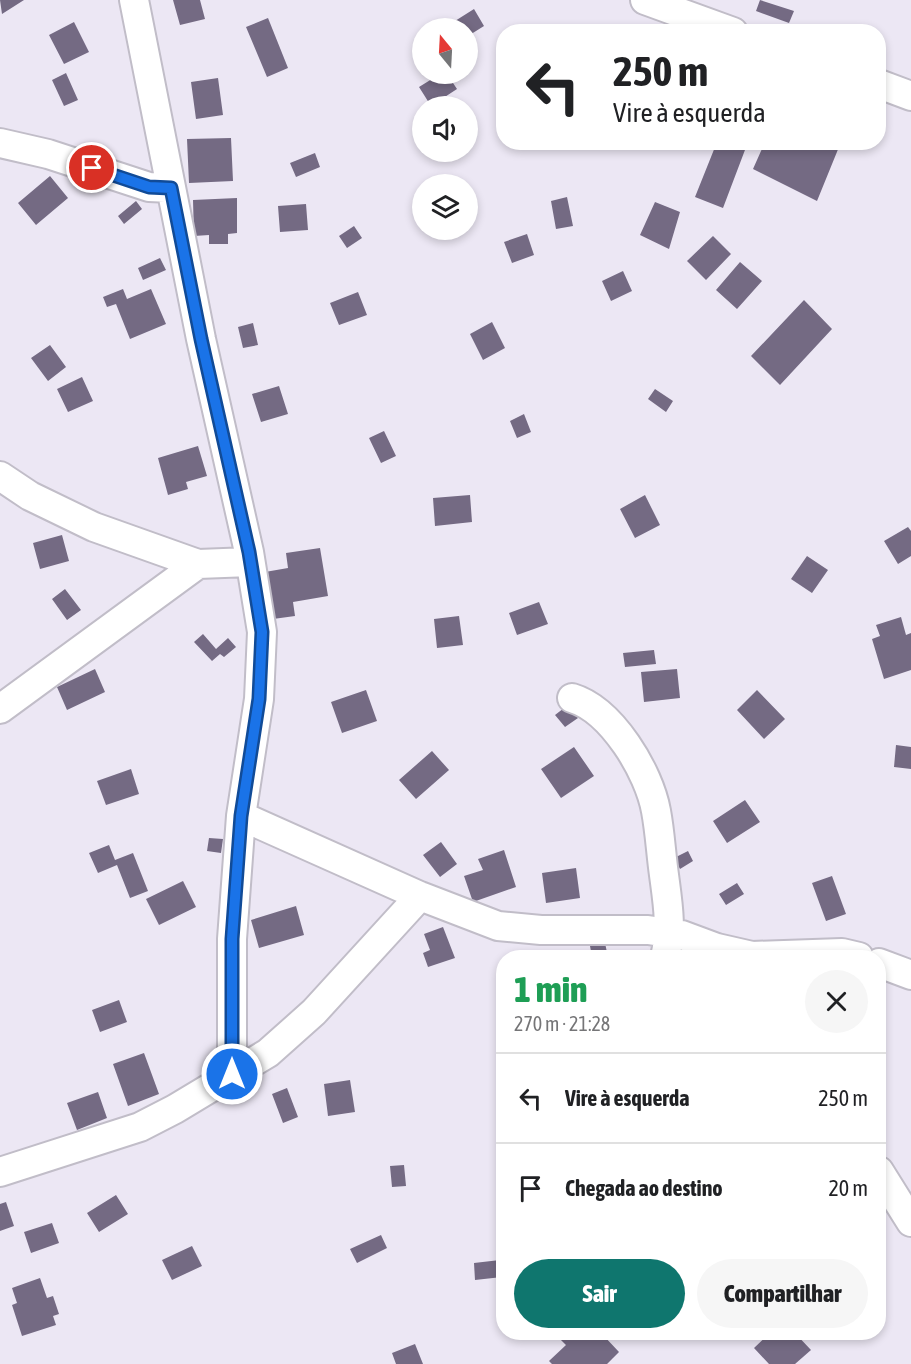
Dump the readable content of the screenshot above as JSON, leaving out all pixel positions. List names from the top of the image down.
{
  "north": "top",
  "page": {
    "turn": ["250 m", "Vire à esquerda"],
    "heading": ["1 min", "270 m · 21:28"],
    "list": [
      {
        "name": "Vire à esquerda",
        "value": "250 m"
      },
      {
        "name": "Chegada ao destino",
        "value": "20 m"
      }
    ],
    "buttons": ["Sair", "Compartilhar"]
  }
}
